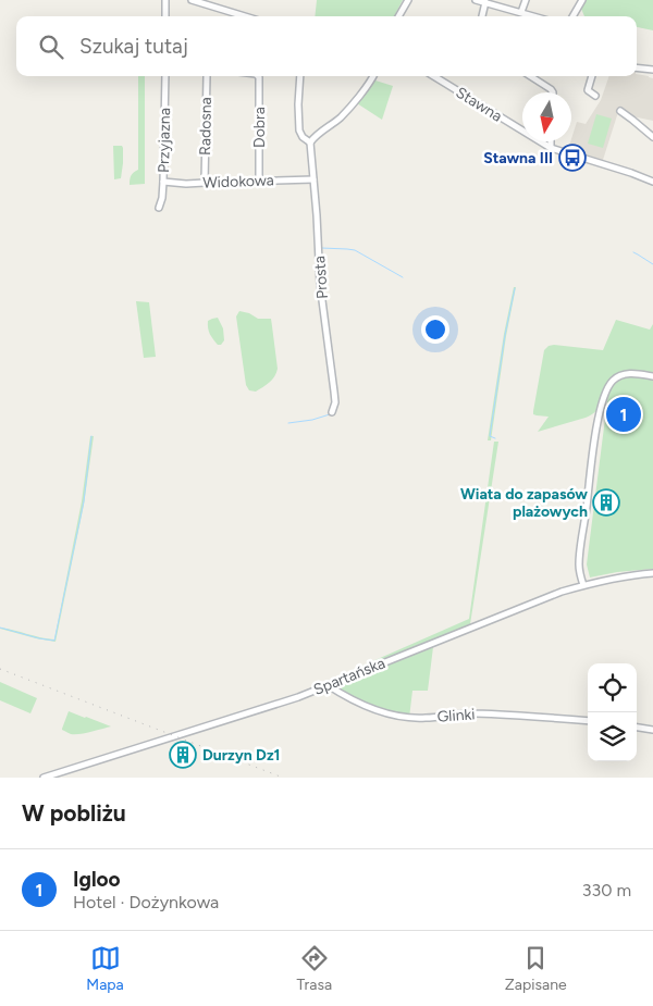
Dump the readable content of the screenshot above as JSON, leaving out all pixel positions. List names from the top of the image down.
{
  "streets": {
    "street": [
      "Stawna",
      "Radosna",
      "Dobra",
      "Przyjazna",
      "Widokowa",
      "Prosta",
      "Spartańska",
      "Glinki"
    ]
  },
  "crossings": [
    ["Radosna", "Widokowa"],
    ["Dobra", "Widokowa"],
    ["Przyjazna", "Widokowa"],
    ["Widokowa", "Prosta"],
    ["Spartańska", "Glinki"]
  ],
  "places": {
    "bus stop": ["Stawna III"],
    "building": ["Wiata do zapasów plażowych", "Durzyn Dz1"]
  },
  "north": "bottom",
  "page": {
    "search": "Szukaj tutaj",
    "pins": "1",
    "heading": "W pobliżu",
    "list": [
      {
        "mark": "1",
        "name": "Igloo",
        "note": "Hotel · Dożynkowa",
        "value": "330 m"
      }
    ],
    "nav": ["Mapa", "Trasa", "Zapisane"]
  }
}
